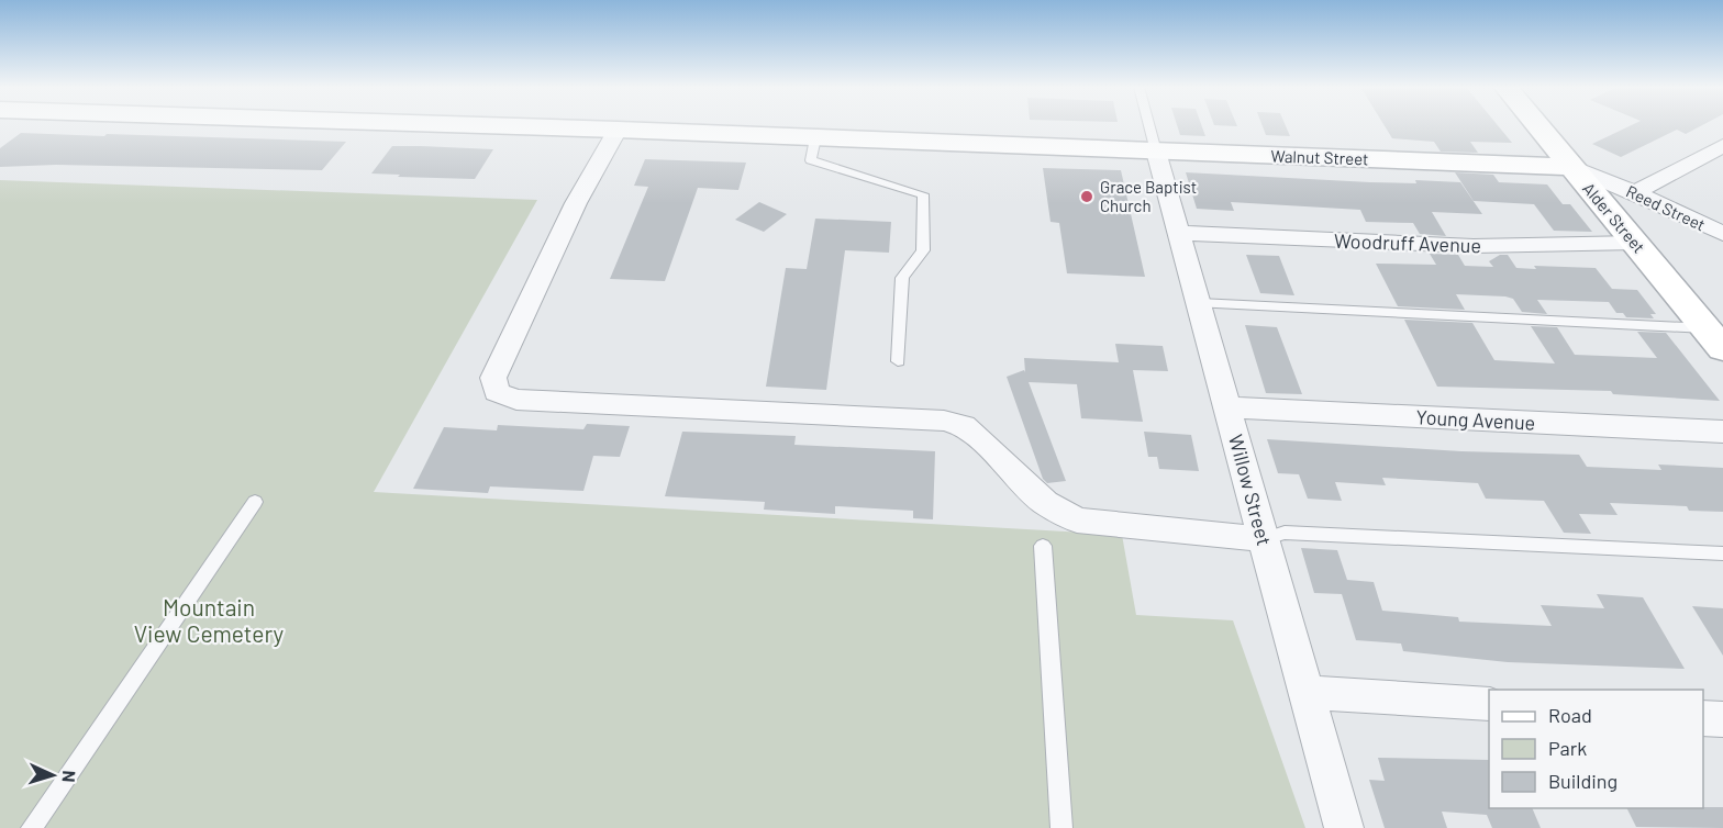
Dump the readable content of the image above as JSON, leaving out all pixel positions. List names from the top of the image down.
{
  "streets": {
    "street": [
      "Walnut Street",
      "Reed Street",
      "Alder Street",
      "Woodruff Avenue",
      "Young Avenue",
      "Willow Street"
    ]
  },
  "crossings": [
    ["Walnut Street", "Reed Street"],
    ["Walnut Street", "Alder Street"],
    ["Walnut Street", "Willow Street"],
    ["Reed Street", "Alder Street"],
    ["Alder Street", "Woodruff Avenue"],
    ["Woodruff Avenue", "Willow Street"],
    ["Young Avenue", "Willow Street"]
  ],
  "parks": ["Mountain View Cemetery"],
  "places": ["Grace Baptist Church"],
  "legend": ["Road", "Park", "Building"],
  "north": "right"
}
